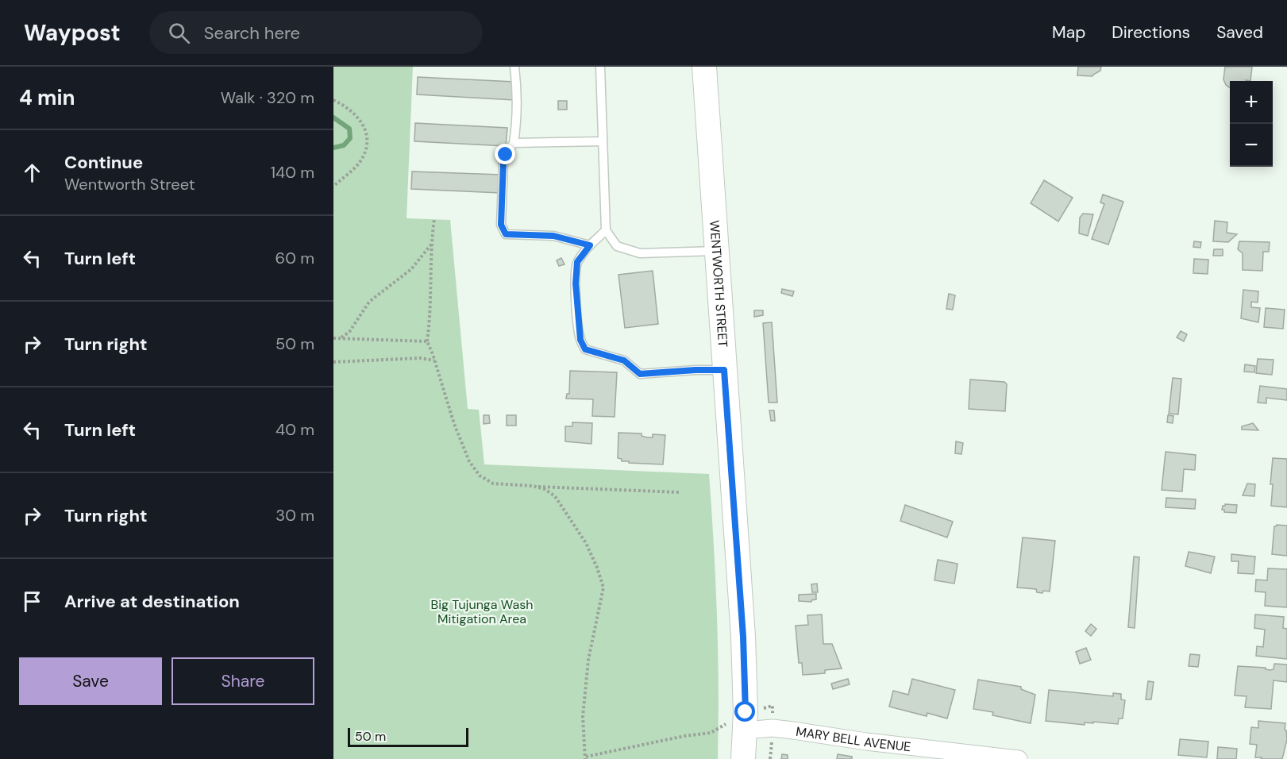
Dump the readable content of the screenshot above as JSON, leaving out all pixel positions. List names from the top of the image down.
{
  "streets": {
    "main road": ["WENTWORTH STREET"],
    "street": ["MARY BELL AVENUE"]
  },
  "crossings": [
    ["WENTWORTH STREET", "MARY BELL AVENUE"]
  ],
  "parks": ["Big Tujunga Wash Mitigation Area"],
  "scale_bar": "50 m",
  "page": {
    "header": "Waypost",
    "search": "Search here",
    "nav": ["Map", "Directions", "Saved"],
    "heading": ["4 min", "Walk · 320 m"],
    "map_buttons": ["+", "−"],
    "list": [
      ["Continue", "Wentworth Street", "140 m"],
      ["Turn left", "60 m"],
      ["Turn right", "50 m"],
      ["Turn left", "40 m"],
      ["Turn right", "30 m"],
      "Arrive at destination"
    ],
    "buttons": ["Save", "Share"],
    "scale": "50 m"
  }
}
